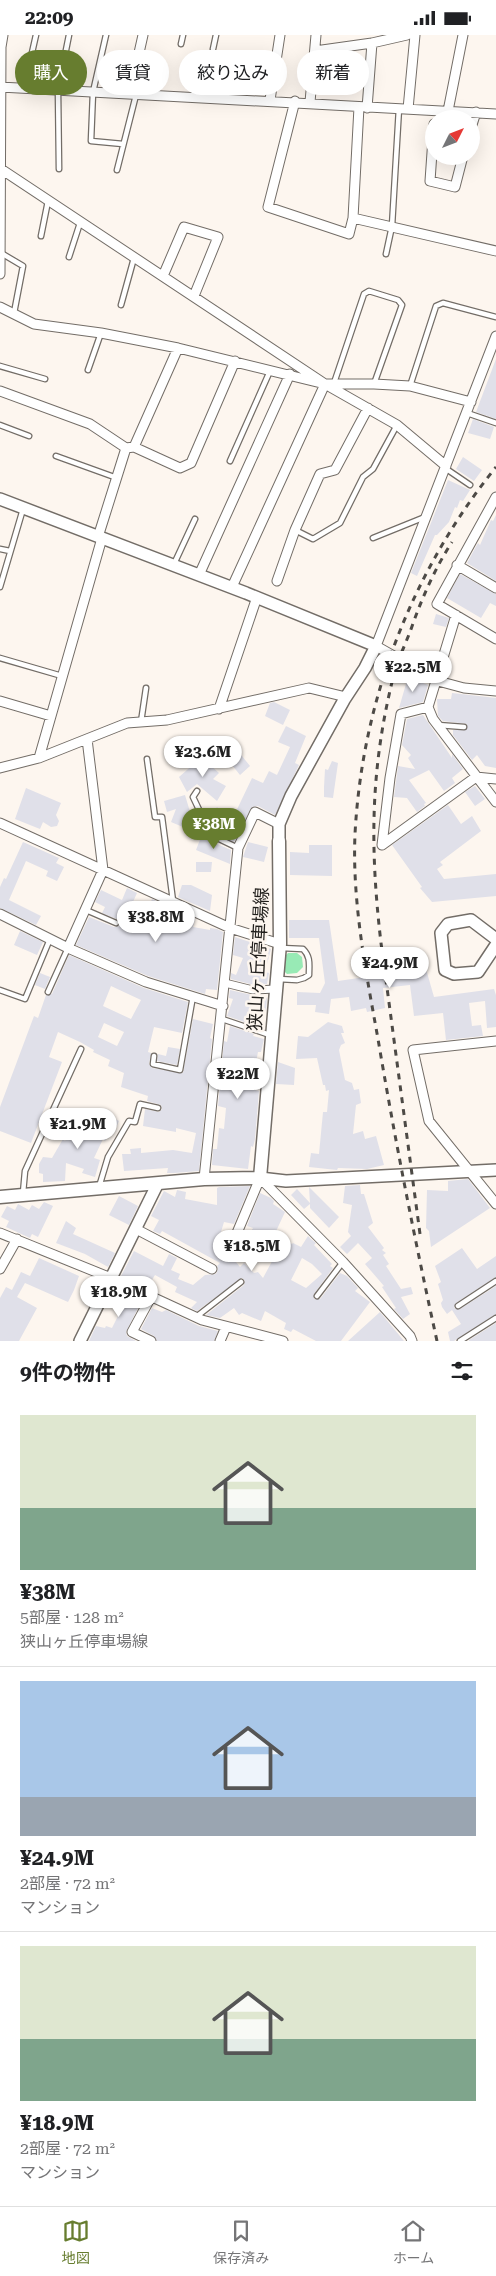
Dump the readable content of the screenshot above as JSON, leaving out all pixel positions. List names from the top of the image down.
{
  "streets": {
    "main road": ["狭山ヶ丘停車場線"]
  },
  "north": "top right",
  "page": {
    "status": "22:09",
    "chip": [
      "購入",
      "賃貸",
      "絞り込み",
      "新着"
    ],
    "price": [
      "¥22.5M",
      "¥23.6M",
      "¥38M",
      "¥38.8M",
      "¥24.9M",
      "¥22M",
      "¥21.9M",
      "¥18.5M",
      "¥18.9M"
    ],
    "heading": "9件の物件",
    "list": [
      {
        "name": "¥38M",
        "note": "5部屋 · 128 m² · 狭山ヶ丘停車場線"
      },
      {
        "name": "¥24.9M",
        "note": "2部屋 · 72 m² · マンション"
      },
      {
        "name": "¥18.9M",
        "note": "2部屋 · 72 m² · マンション"
      }
    ],
    "tabs": ["地図", "保存済み", "ホーム"]
  }
}
